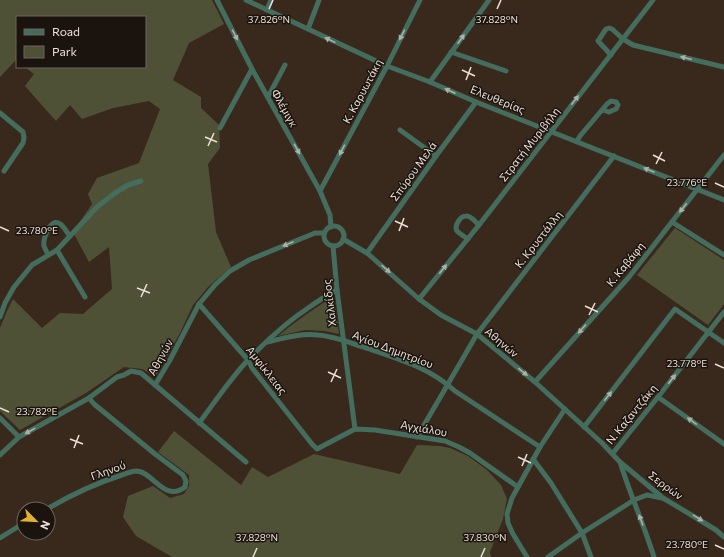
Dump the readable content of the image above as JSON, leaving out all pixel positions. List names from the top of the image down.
{
  "streets": {
    "street": [
      "Κ. Καρυωτάκη",
      "Ελευθερίας",
      "Φλέμιγκ",
      "Στρατή Μυριβήλη",
      "Σπύρου Μελά",
      "Κ. Κρυστάλλη",
      "Κ. Καβάφη",
      "Χαλκίδος",
      "Αθηνών",
      "Αγίου Δημητρίου",
      "Αμφίκλειας",
      "Ν. Καζαντζάκη",
      "Αγχιάλου",
      "Γληνού",
      "Σερρών"
    ]
  },
  "crossings": [
    ["Κ. Καρυωτάκη", "Ελευθερίας"],
    ["Κ. Καρυωτάκη", "Φλέμιγκ"],
    ["Ελευθερίας", "Στρατή Μυριβήλη"],
    ["Ελευθερίας", "Σπύρου Μελά"],
    ["Ελευθερίας", "Κ. Κρυστάλλη"],
    ["Ελευθερίας", "Κ. Καβάφη"],
    ["Φλέμιγκ", "Χαλκίδος"],
    ["Φλέμιγκ", "Αθηνών"],
    ["Στρατή Μυριβήλη", "Αθηνών"],
    ["Σπύρου Μελά", "Αθηνών"],
    ["Κ. Κρυστάλλη", "Αθηνών"],
    ["Κ. Κρυστάλλη", "Αγίου Δημητρίου"],
    ["Κ. Κρυστάλλη", "Αγχιάλου"],
    ["Κ. Καβάφη", "Αθηνών"],
    ["Χαλκίδος", "Αθηνών"],
    ["Χαλκίδος", "Αγίου Δημητρίου"],
    ["Χαλκίδος", "Αγχιάλου"],
    ["Αθηνών", "Αμφίκλειας"],
    ["Αθηνών", "Γληνού"],
    ["Αθηνών", "Σερρών"],
    ["Αμφίκλειας", "Αγχιάλου"],
    ["Ν. Καζαντζάκη", "Σερρών"]
  ],
  "one_way": [
    "Κ. Καρυωτάκη",
    "Ελευθερίας",
    "Φλέμιγκ",
    "Στρατή Μυριβήλη",
    "Κ. Καβάφη",
    "Ν. Καζαντζάκη",
    "Σερρών"
  ],
  "legend": ["Road", "Park"],
  "north": "bottom right",
  "coordinates": [
    "37.826°N",
    "37.828°N",
    "23.776°E",
    "23.780°E",
    "23.778°E",
    "23.782°E",
    "37.830°N"
  ]
}
